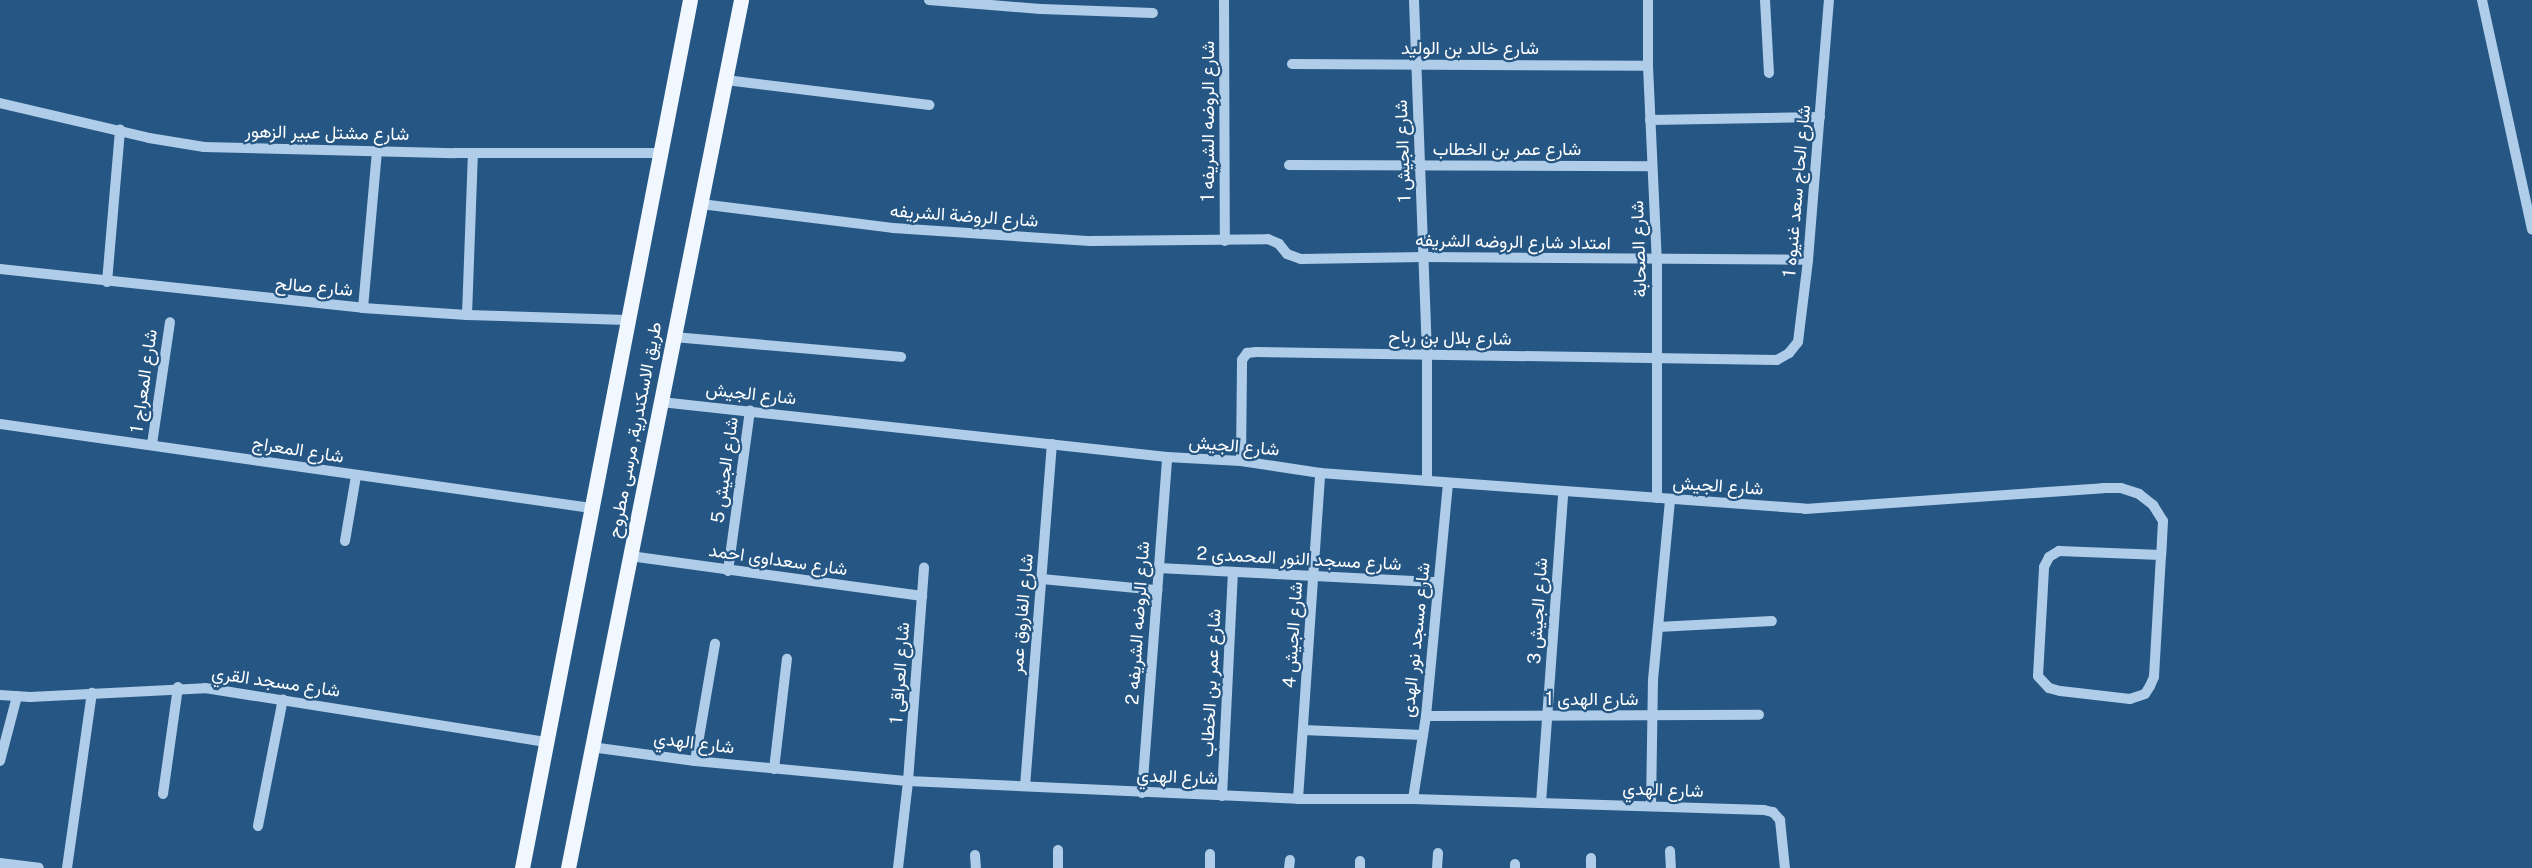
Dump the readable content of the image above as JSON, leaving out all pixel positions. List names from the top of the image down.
{
  "streets": {
    "main road": ["طريق الاسكندرية, مرسى مطروح"],
    "street": [
      "شارع خالد بن الوليد",
      "شارع الروضه الشريفه 1",
      "شارع مشتل عبير الزهور",
      "شارع عمر بن الخطاب",
      "شارع الجيش 1",
      "شارع الحاج سعد غنيوه 1",
      "شارع الروضة الشريفه",
      "امتداد شارع الروضه الشريفه",
      "شارع الصحابة",
      "شارع صالح",
      "شارع بلال بن رباح",
      "شارع المعراج 1",
      "شارع الجيش",
      "شارع المعراج",
      "شارع الجيش 5",
      "شارع مسجد النور المحمدى 2",
      "شارع سعداوى احمد",
      "شارع الجيش 3",
      "شارع الفاروق عمر",
      "شارع الروضه الشريفه 2",
      "شارع الجيش 4",
      "شارع مسجد نور الهدى",
      "شارع العراقى 1",
      "شارع مسجد القري",
      "شارع الهدى 1",
      "شارع الهدي"
    ]
  },
  "crossings": [
    ["شارع خالد بن الوليد", "شارع الجيش 1"],
    ["شارع خالد بن الوليد", "شارع الصحابة"],
    ["شارع الروضه الشريفه 1", "شارع الروضة الشريفه"],
    ["شارع الروضه الشريفه 1", "امتداد شارع الروضه الشريفه"],
    ["شارع مشتل عبير الزهور", "طريق الاسكندرية, مرسى مطروح"],
    ["شارع عمر بن الخطاب", "شارع الجيش 1"],
    ["شارع عمر بن الخطاب", "شارع الصحابة"],
    ["شارع عمر بن الخطاب", "شارع مسجد النور المحمدى 2"],
    ["شارع عمر بن الخطاب", "شارع الهدي"],
    ["شارع الجيش 1", "امتداد شارع الروضه الشريفه"],
    ["شارع الجيش 1", "شارع بلال بن رباح"],
    ["شارع الجيش 1", "شارع الجيش"],
    ["شارع الحاج سعد غنيوه 1", "امتداد شارع الروضه الشريفه"],
    ["شارع الحاج سعد غنيوه 1", "شارع بلال بن رباح"],
    ["شارع الروضة الشريفه", "امتداد شارع الروضه الشريفه"],
    ["شارع الروضة الشريفه", "طريق الاسكندرية, مرسى مطروح"],
    ["امتداد شارع الروضه الشريفه", "شارع الصحابة"],
    ["شارع الصحابة", "شارع بلال بن رباح"],
    ["شارع الصحابة", "شارع الجيش"],
    ["شارع صالح", "طريق الاسكندرية, مرسى مطروح"],
    ["شارع بلال بن رباح", "شارع الجيش"],
    ["شارع المعراج 1", "شارع المعراج"],
    ["شارع الجيش", "طريق الاسكندرية, مرسى مطروح"],
    ["شارع الجيش", "شارع الجيش 5"],
    ["شارع الجيش", "شارع الجيش 3"],
    ["شارع الجيش", "شارع الفاروق عمر"],
    ["شارع الجيش", "شارع الروضه الشريفه 2"],
    ["شارع الجيش", "شارع الجيش 4"],
    ["شارع الجيش", "شارع مسجد نور الهدى"],
    ["طريق الاسكندرية, مرسى مطروح", "شارع المعراج"],
    ["طريق الاسكندرية, مرسى مطروح", "شارع سعداوى احمد"],
    ["طريق الاسكندرية, مرسى مطروح", "شارع مسجد القري"],
    ["طريق الاسكندرية, مرسى مطروح", "شارع الهدي"],
    ["شارع الجيش 5", "شارع سعداوى احمد"],
    ["شارع مسجد النور المحمدى 2", "شارع الروضه الشريفه 2"],
    ["شارع مسجد النور المحمدى 2", "شارع الجيش 4"],
    ["شارع مسجد النور المحمدى 2", "شارع مسجد نور الهدى"],
    ["شارع سعداوى احمد", "شارع العراقى 1"],
    ["شارع الجيش 3", "شارع الهدى 1"],
    ["شارع الجيش 3", "شارع الهدي"],
    ["شارع الفاروق عمر", "شارع الهدي"],
    ["شارع الروضه الشريفه 2", "شارع الهدي"],
    ["شارع الجيش 4", "شارع الهدي"],
    ["شارع مسجد نور الهدى", "شارع الهدى 1"],
    ["شارع مسجد نور الهدى", "شارع الهدي"],
    ["شارع العراقى 1", "شارع الهدي"]
  ]
}
